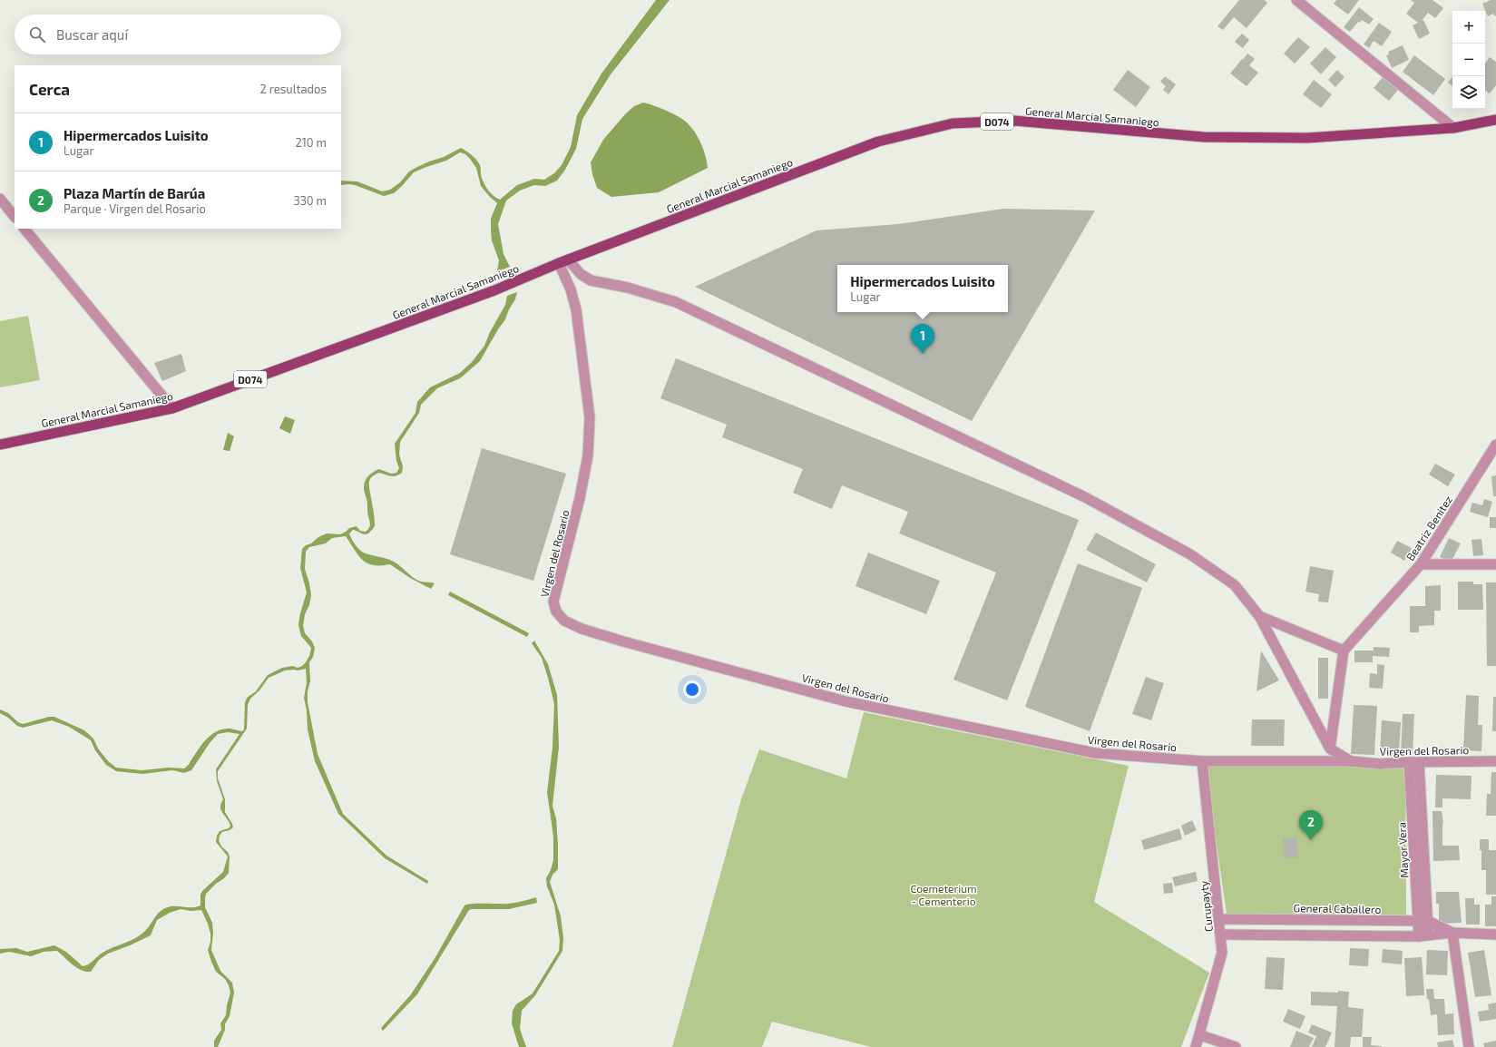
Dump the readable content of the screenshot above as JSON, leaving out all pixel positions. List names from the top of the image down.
{
  "streets": {
    "main road": ["General Marcial Samaniego", "D074"],
    "street": [
      "Beatriz Benitez",
      "Virgen del Rosario",
      "Mayor Vera",
      "Curupayty",
      "General Caballero"
    ]
  },
  "crossings": [
    ["General Marcial Samaniego", "Virgen del Rosario"],
    ["Virgen del Rosario", "Mayor Vera"],
    ["Virgen del Rosario", "Curupayty"],
    ["Mayor Vera", "General Caballero"],
    ["Curupayty", "General Caballero"]
  ],
  "parks": ["Coemeterium - Cementerio"],
  "page": {
    "map_buttons": ["+", "−"],
    "search": "Buscar aquí",
    "heading": ["Cerca", "2 resultados"],
    "list": [
      {
        "mark": "1",
        "name": "Hipermercados Luisito",
        "note": "Lugar",
        "value": "210 m"
      },
      {
        "mark": "2",
        "name": "Plaza Martín de Barúa",
        "note": "Parque · Virgen del Rosario",
        "value": "330 m"
      }
    ],
    "popup": ["Hipermercados Luisito", "Lugar"],
    "pins": ["1", "2"]
  }
}
